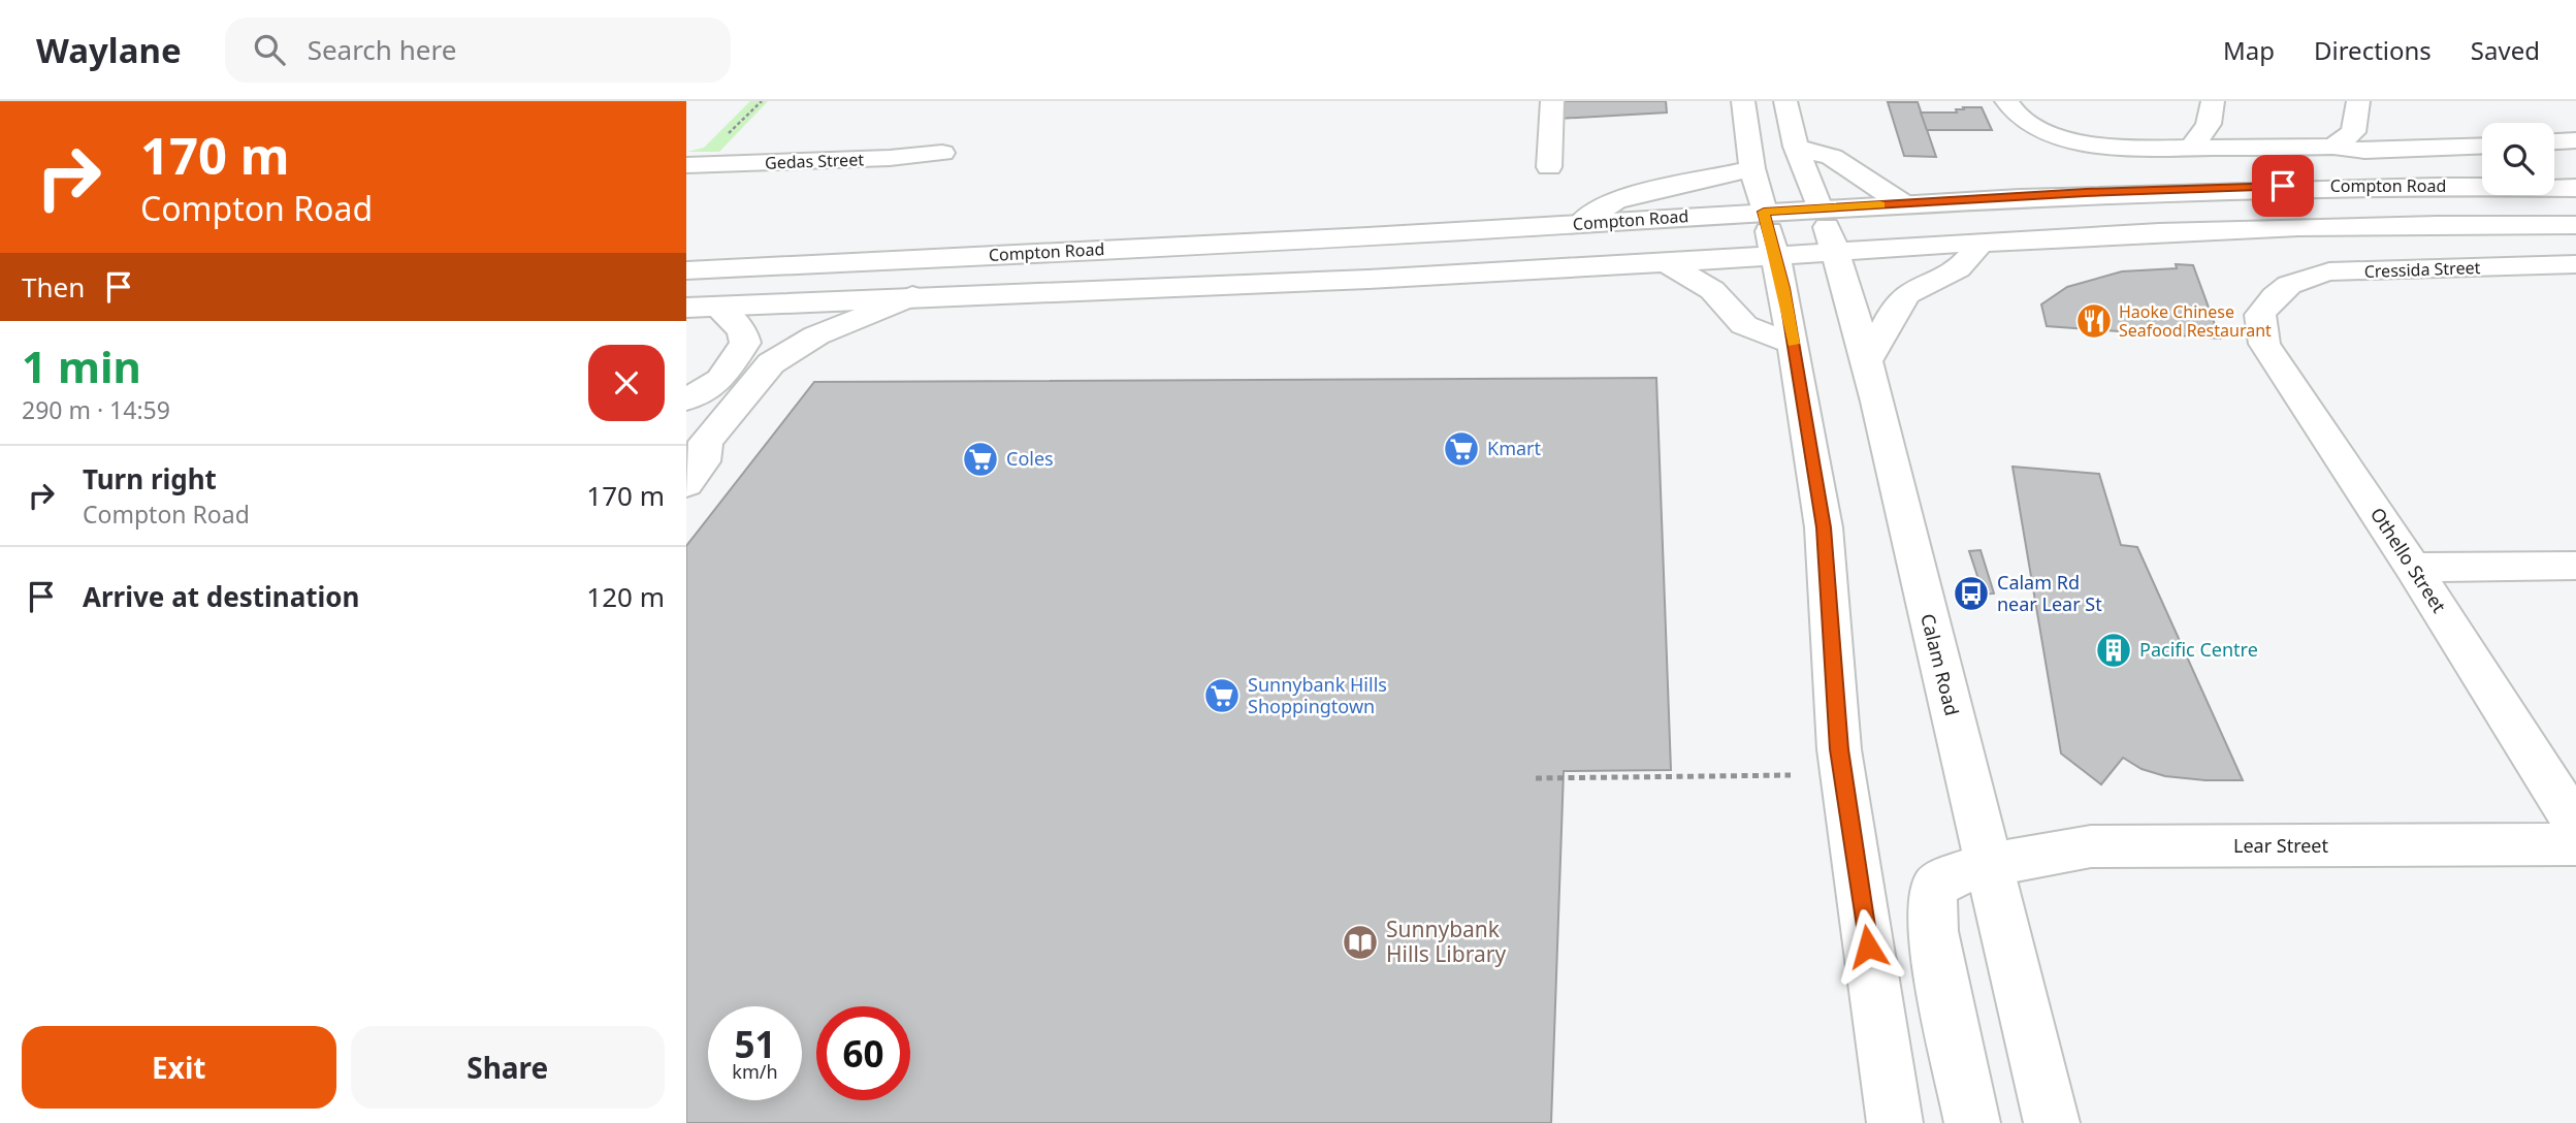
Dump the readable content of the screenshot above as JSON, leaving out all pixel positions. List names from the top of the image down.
{
  "streets": {
    "main road": [
      "Gedas Street",
      "Compton Road",
      "Cressida Street",
      "Othello Street",
      "Calam Road",
      "Lear Street"
    ]
  },
  "crossings": [
    ["Compton Road", "Calam Road"],
    ["Cressida Street", "Othello Street"],
    ["Calam Road", "Lear Street"]
  ],
  "places": {
    "restaurant": ["Haoke Chinese Seafood Restaurant"],
    "supermarket": ["Kmart", "Coles", "Sunnybank Hills Shoppingtown"],
    "bus stop": ["Calam Rd near Lear St"],
    "building": ["Pacific Centre"],
    "library": ["Sunnybank Hills Library"]
  },
  "page": {
    "header": "Waylane",
    "search": "Search here",
    "nav": ["Map", "Directions", "Saved"],
    "turn": ["170 m", "Compton Road"],
    "then": "Then",
    "heading": ["1 min", "290 m · 14:59"],
    "list": [
      {
        "name": "Turn right",
        "note": "Compton Road",
        "value": "170 m"
      },
      {
        "name": "Arrive at destination",
        "value": "120 m"
      }
    ],
    "speed": "51 km/h",
    "limit": "60",
    "buttons": ["Exit", "Share"]
  }
}
